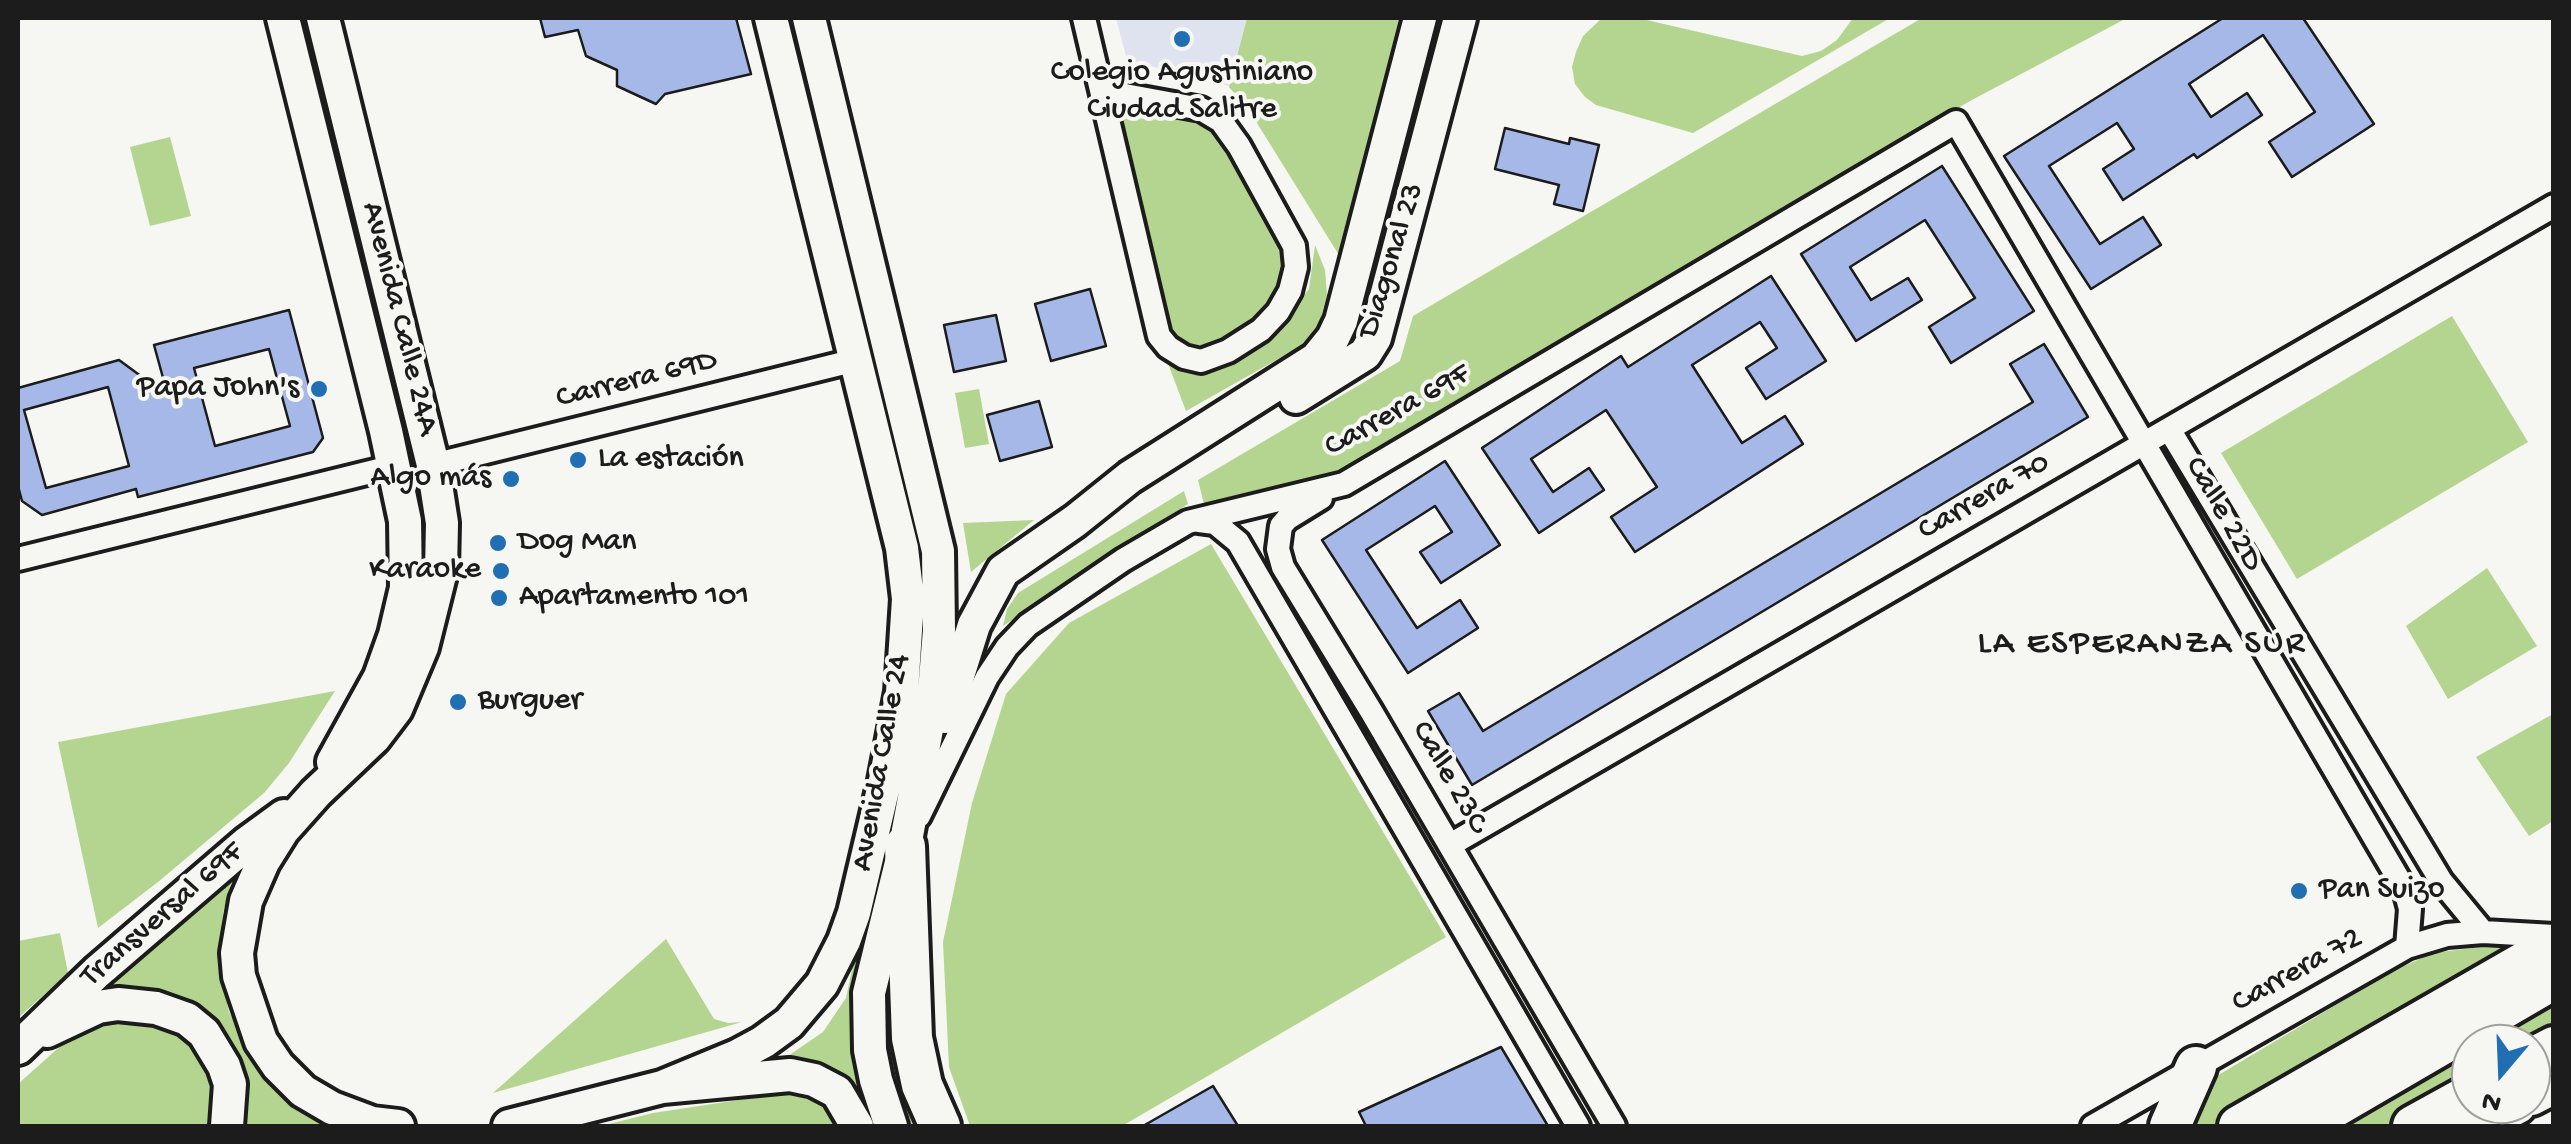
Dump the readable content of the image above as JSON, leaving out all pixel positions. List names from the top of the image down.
{
  "streets": {
    "main road": [
      "Diagonal 23",
      "Avenida Calle 24A",
      "Avenida Calle 24",
      "Transversal 69F"
    ],
    "street": [
      "Carrera 69D",
      "Carrera 69F",
      "Carrera 70",
      "Calle 22D",
      "Calle 23C",
      "Carrera 72"
    ]
  },
  "crossings": [
    ["Diagonal 23", "Carrera 69F"],
    ["Diagonal 23", "Avenida Calle 24"],
    ["Avenida Calle 24A", "Carrera 69D"],
    ["Avenida Calle 24A", "Transversal 69F"],
    ["Carrera 69D", "Avenida Calle 24"],
    ["Carrera 69F", "Calle 22D"],
    ["Carrera 69F", "Avenida Calle 24"],
    ["Carrera 69F", "Calle 23C"],
    ["Carrera 70", "Calle 22D"],
    ["Carrera 70", "Calle 23C"],
    ["Calle 22D", "Carrera 72"]
  ],
  "districts": ["LA ESPERANZA SUR"],
  "places": [
    "Colegio Agustiniano Ciudad Salitre",
    "Papa John's",
    "La estación",
    "Algo más",
    "Dog Man",
    "Karaoke",
    "Apartamento 101",
    "Burguer",
    "Pan Suizo"
  ],
  "north": "bottom"
}
